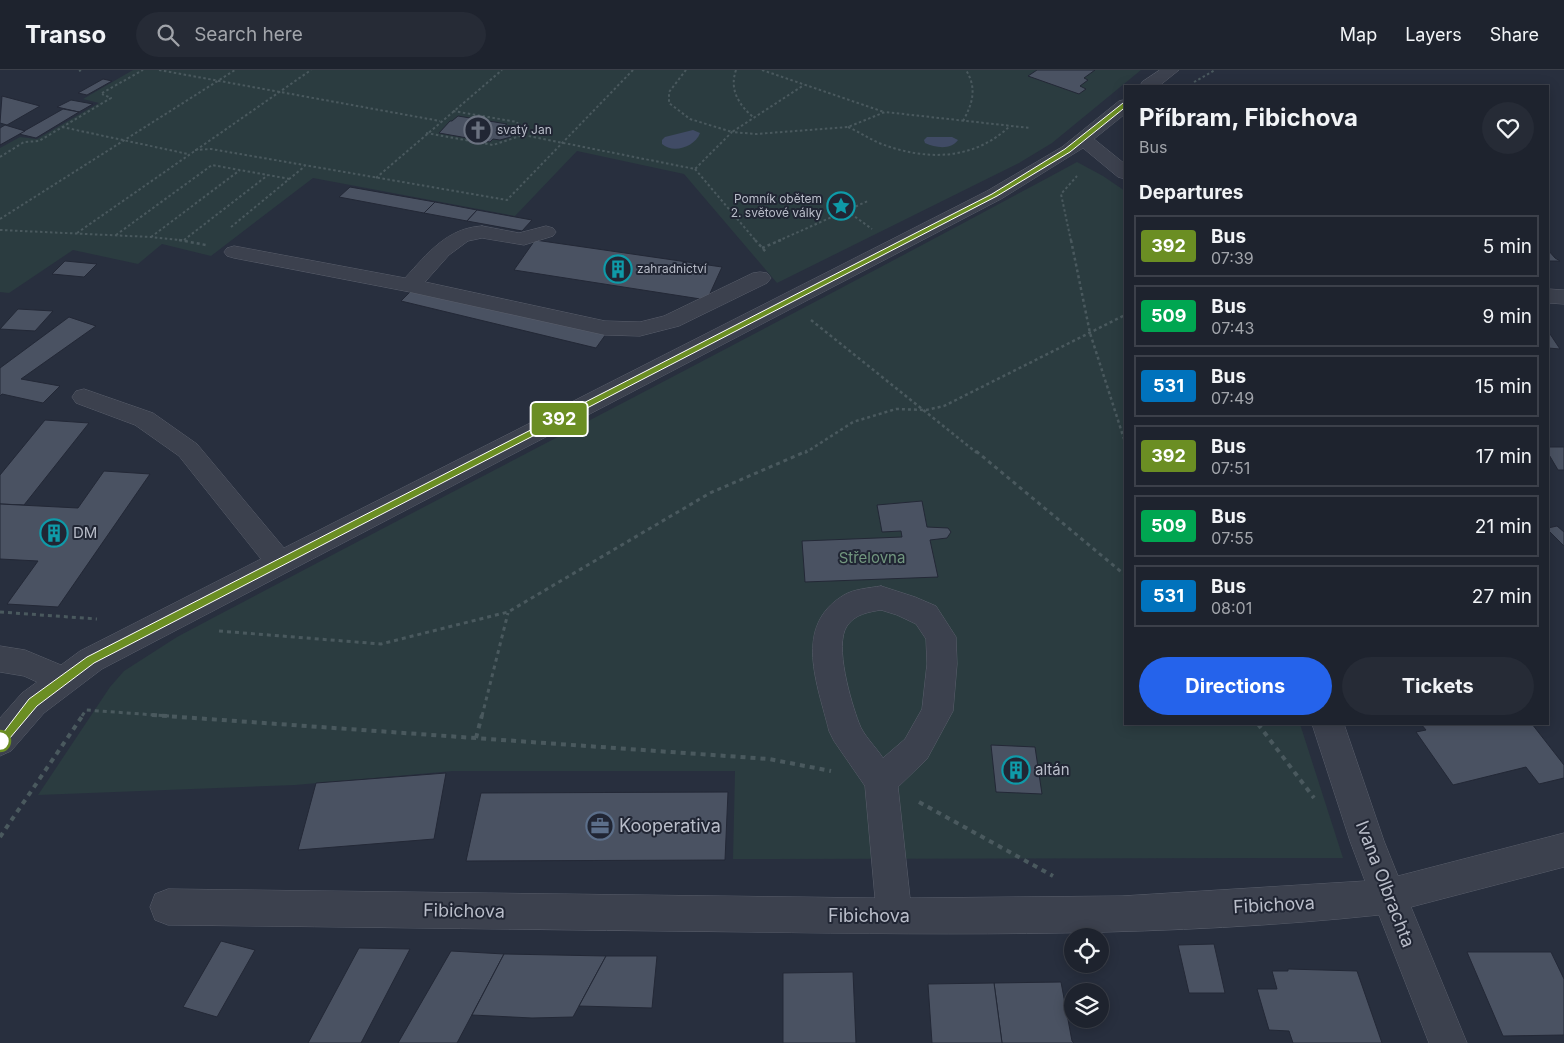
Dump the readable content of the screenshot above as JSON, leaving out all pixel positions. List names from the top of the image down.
{
  "streets": {
    "street": ["Ivana Olbrachta", "Fibichova"]
  },
  "crossings": [
    ["Ivana Olbrachta", "Fibichova"]
  ],
  "parks": ["Střelovna"],
  "places": {
    "church": ["svatý Jan"],
    "place": ["Pomník obětem 2. světové války"],
    "building": ["zahradnictví", "DM", "altán"],
    "office": ["Kooperativa"]
  },
  "lines": ["bus line 392"],
  "page": {
    "header": "Transo",
    "search": "Search here",
    "nav": ["Map", "Layers", "Share"],
    "on_map": "392",
    "heading": [
      ["Příbram, Fibichova", "Bus"],
      "Departures"
    ],
    "list": [
      {
        "mark": "392",
        "name": "Bus",
        "note": "07:39",
        "value": "5 min"
      },
      {
        "mark": "509",
        "name": "Bus",
        "note": "07:43",
        "value": "9 min"
      },
      {
        "mark": "531",
        "name": "Bus",
        "note": "07:49",
        "value": "15 min"
      },
      {
        "mark": "392",
        "name": "Bus",
        "note": "07:51",
        "value": "17 min"
      },
      {
        "mark": "509",
        "name": "Bus",
        "note": "07:55",
        "value": "21 min"
      },
      {
        "mark": "531",
        "name": "Bus",
        "note": "08:01",
        "value": "27 min"
      }
    ],
    "buttons": ["Directions", "Tickets"]
  }
}
